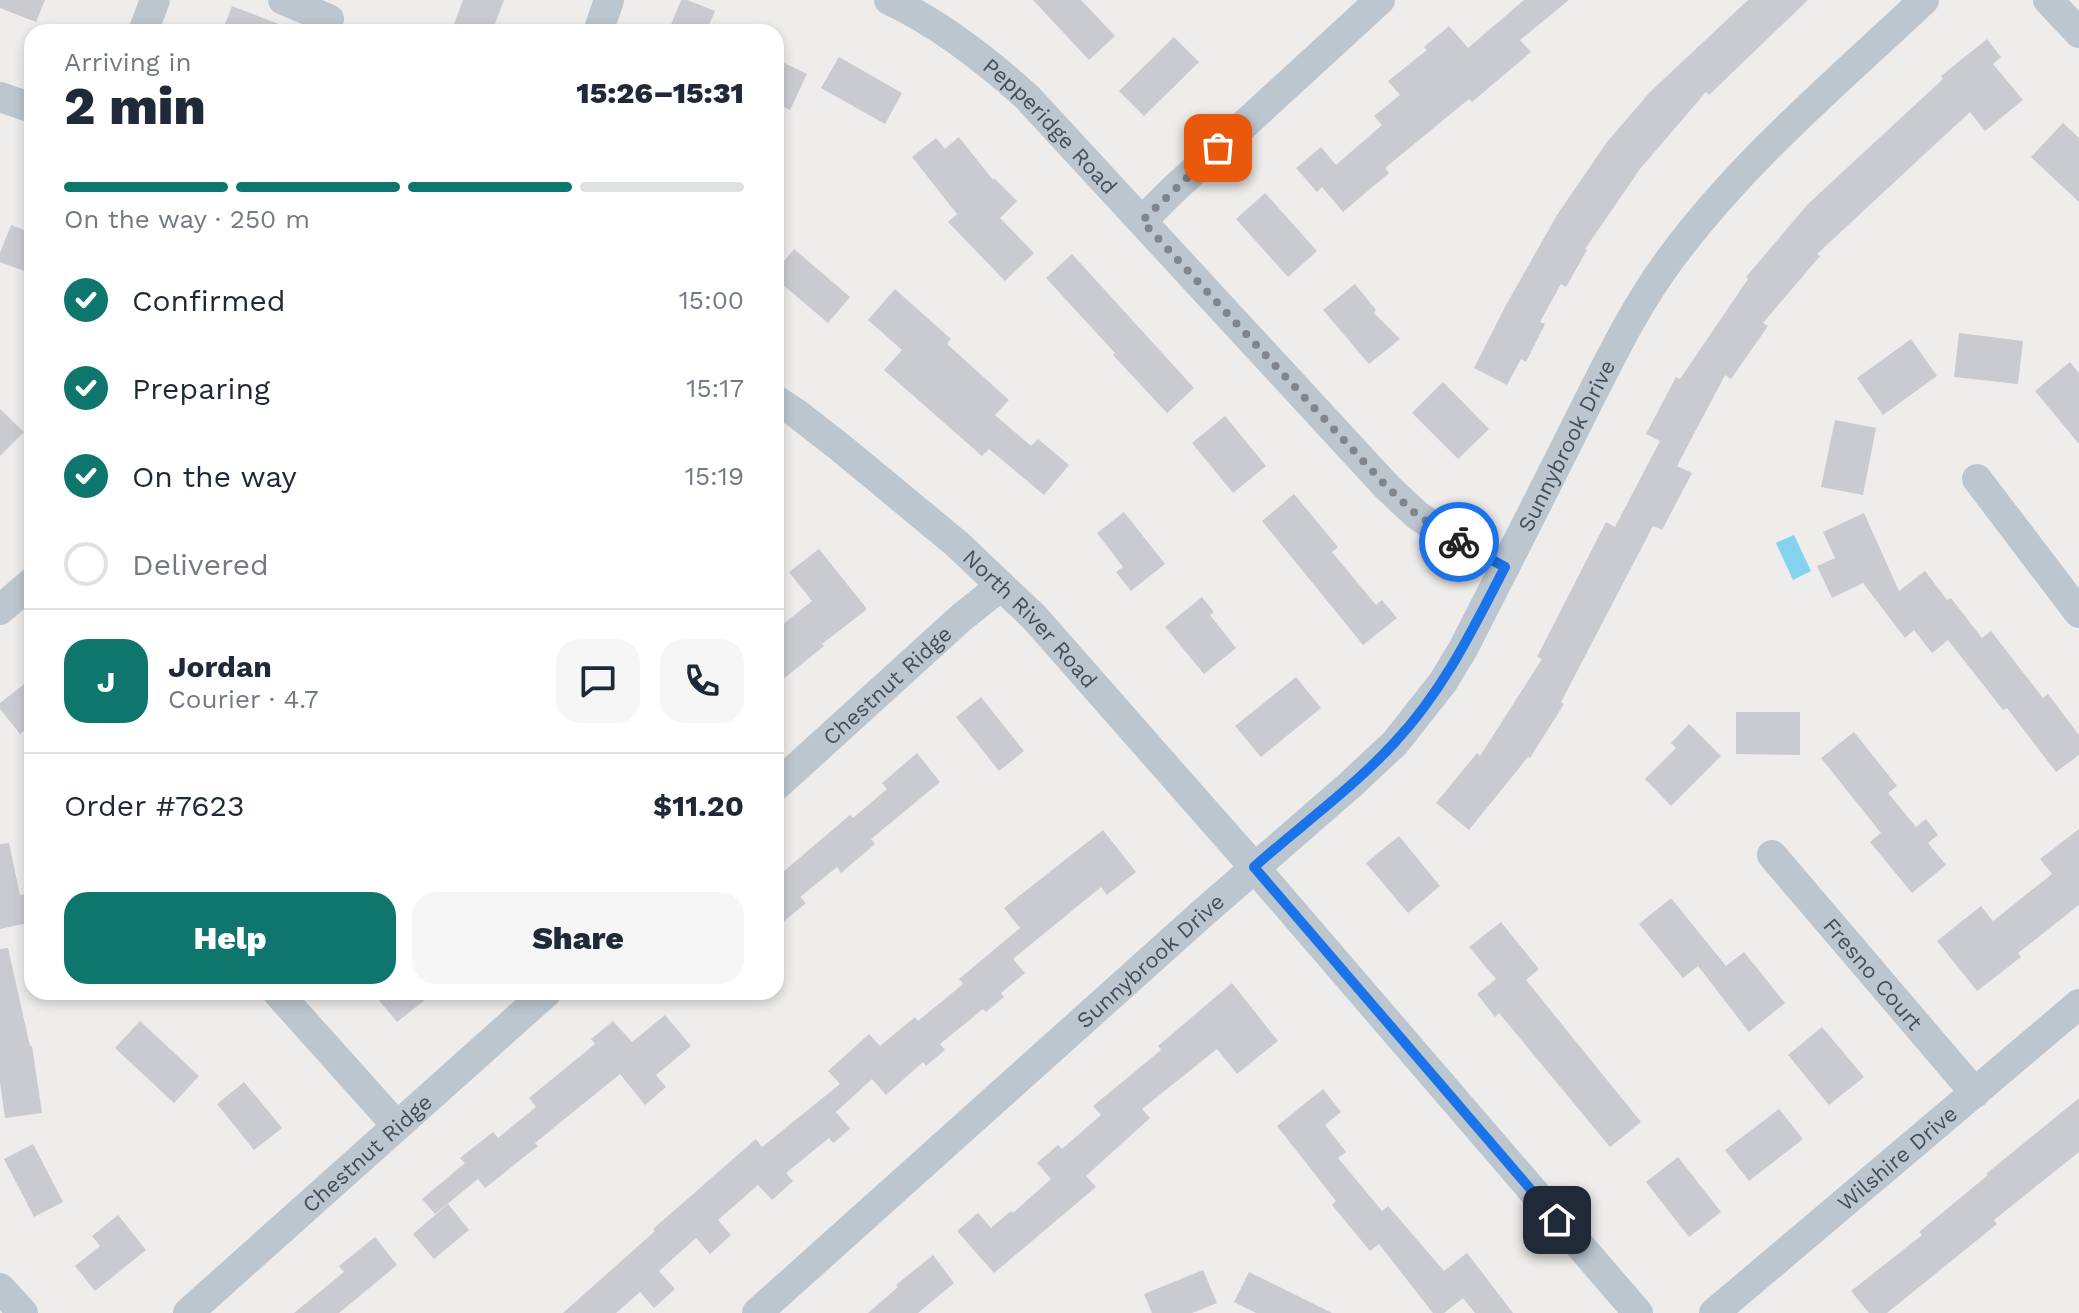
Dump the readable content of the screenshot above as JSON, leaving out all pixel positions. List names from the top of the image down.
{
  "streets": {
    "street": [
      "Pepperidge Road",
      "Sunnybrook Drive",
      "North River Road",
      "Chestnut Ridge",
      "Fresno Court",
      "Wilshire Drive"
    ]
  },
  "crossings": [
    ["Pepperidge Road", "Sunnybrook Drive"],
    ["Sunnybrook Drive", "North River Road"],
    ["North River Road", "Chestnut Ridge"],
    ["Fresno Court", "Wilshire Drive"]
  ],
  "page": {
    "heading": ["2 min", "Arriving in", "15:26–15:31"],
    "panel": [
      "Jordan",
      "Courier · 4.7",
      "Order #7623",
      "$11.20"
    ],
    "bar": "On the way · 250 m",
    "list": [
      ["Confirmed", "15:00"],
      ["Preparing", "15:17"],
      ["On the way", "15:19"],
      "Delivered"
    ],
    "round": "J",
    "buttons": ["Help", "Share"]
  }
}
